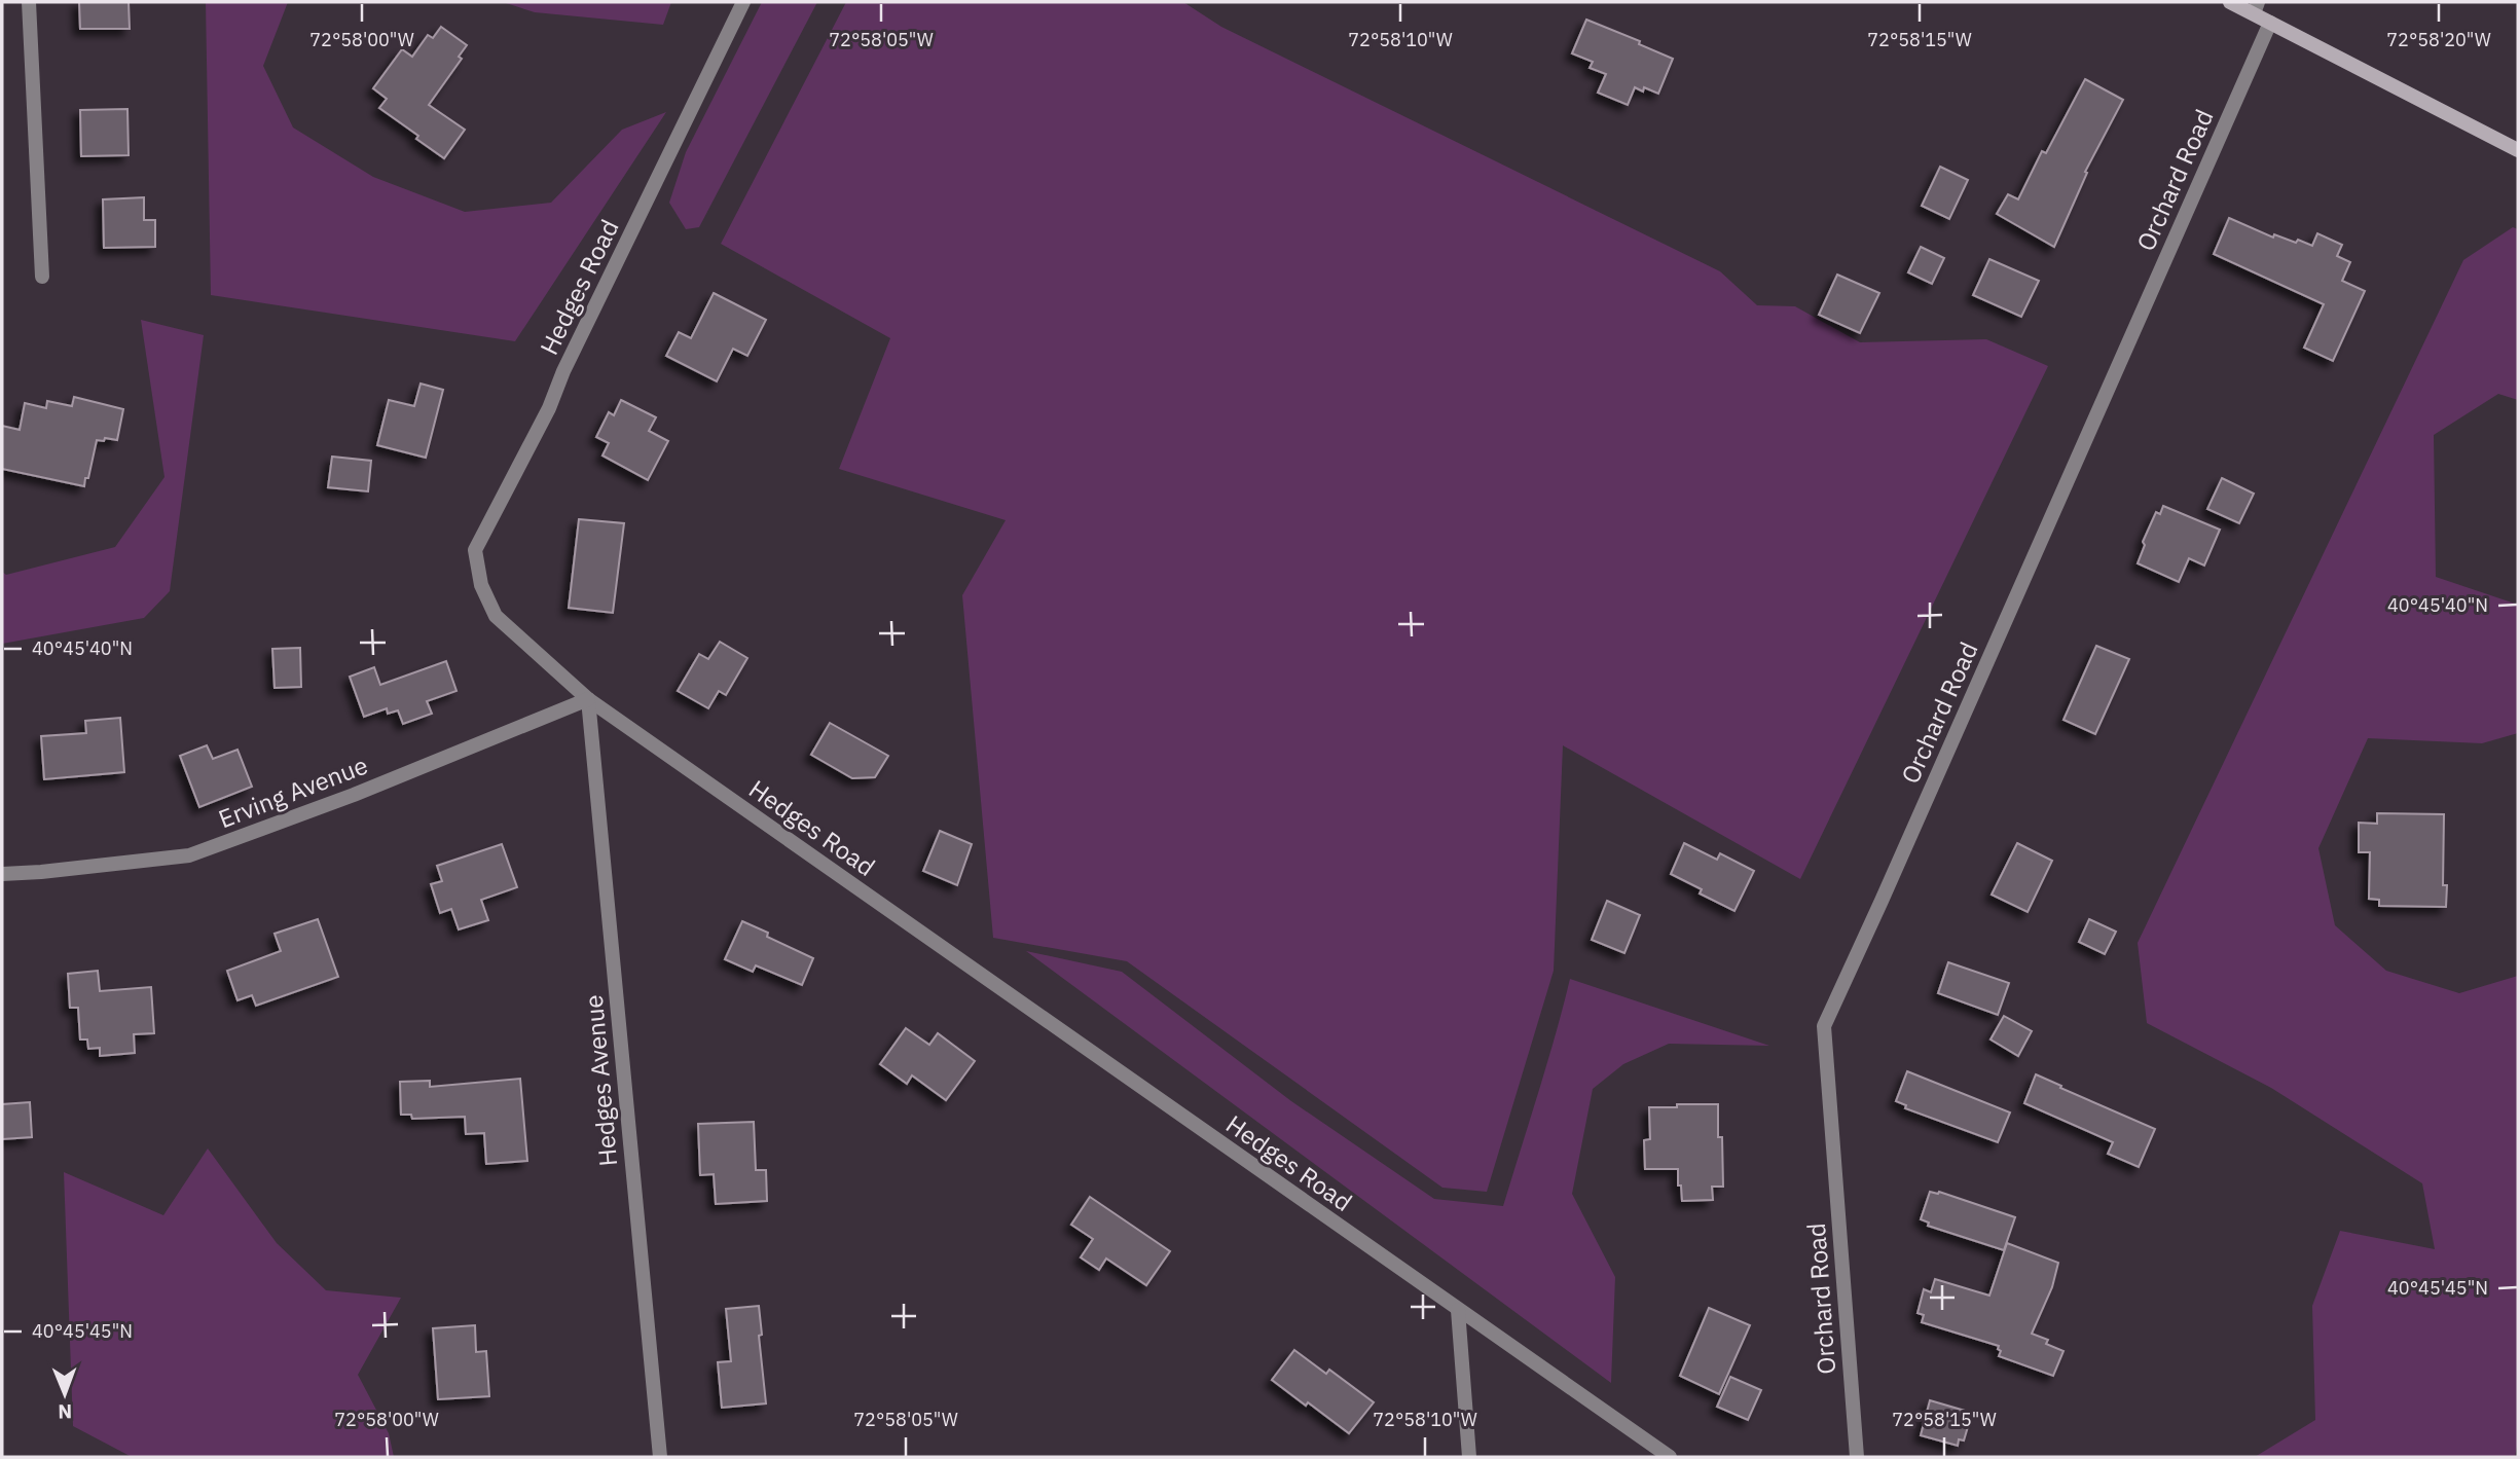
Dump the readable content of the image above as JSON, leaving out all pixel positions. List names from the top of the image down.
{
  "streets": {
    "street": [
      "Orchard Road",
      "Hedges Road",
      "Erving Avenue",
      "Hedges Avenue"
    ]
  },
  "crossings": [
    ["Hedges Road", "Erving Avenue"],
    ["Hedges Road", "Hedges Avenue"],
    ["Erving Avenue", "Hedges Avenue"]
  ],
  "north": "bottom",
  "coordinates": [
    "72°58'00\"W",
    "72°58'05\"W",
    "72°58'10\"W",
    "72°58'15\"W",
    "72°58'20\"W",
    "40°45'40\"N",
    "40°45'45\"N"
  ]
}
